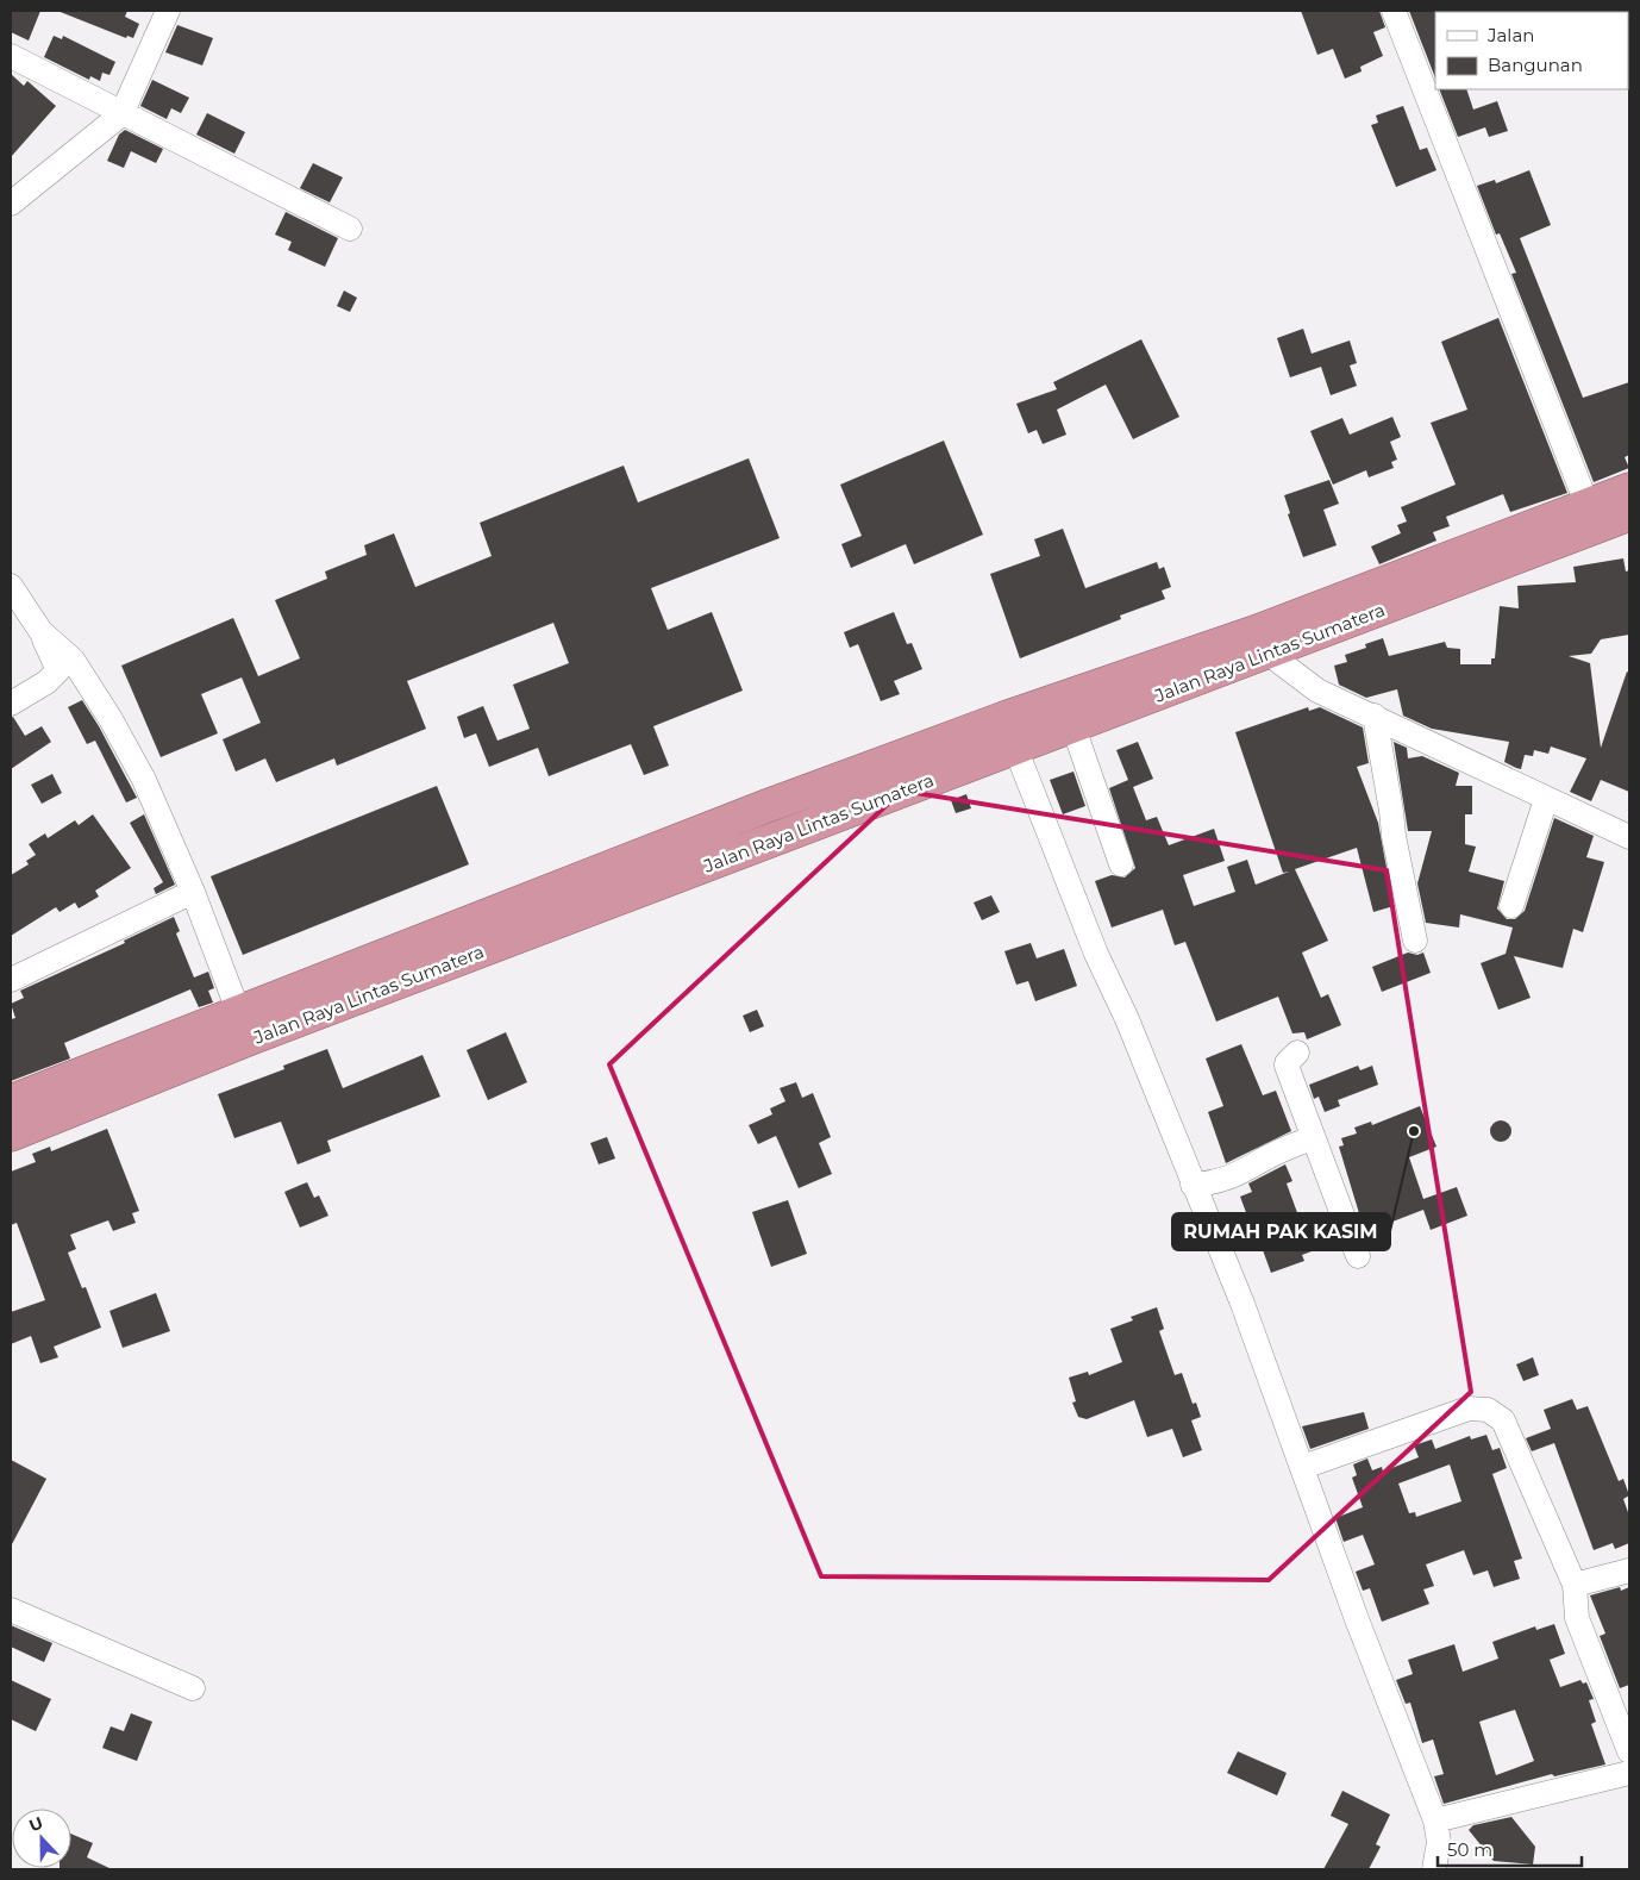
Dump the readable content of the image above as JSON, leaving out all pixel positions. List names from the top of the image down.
{
  "streets": {
    "highway": ["Jalan Raya Lintas Sumatera"]
  },
  "places": ["RUMAH PAK KASIM"],
  "legend": ["Jalan", "Bangunan"],
  "scale_bar": "50 m",
  "north": "top"
}
